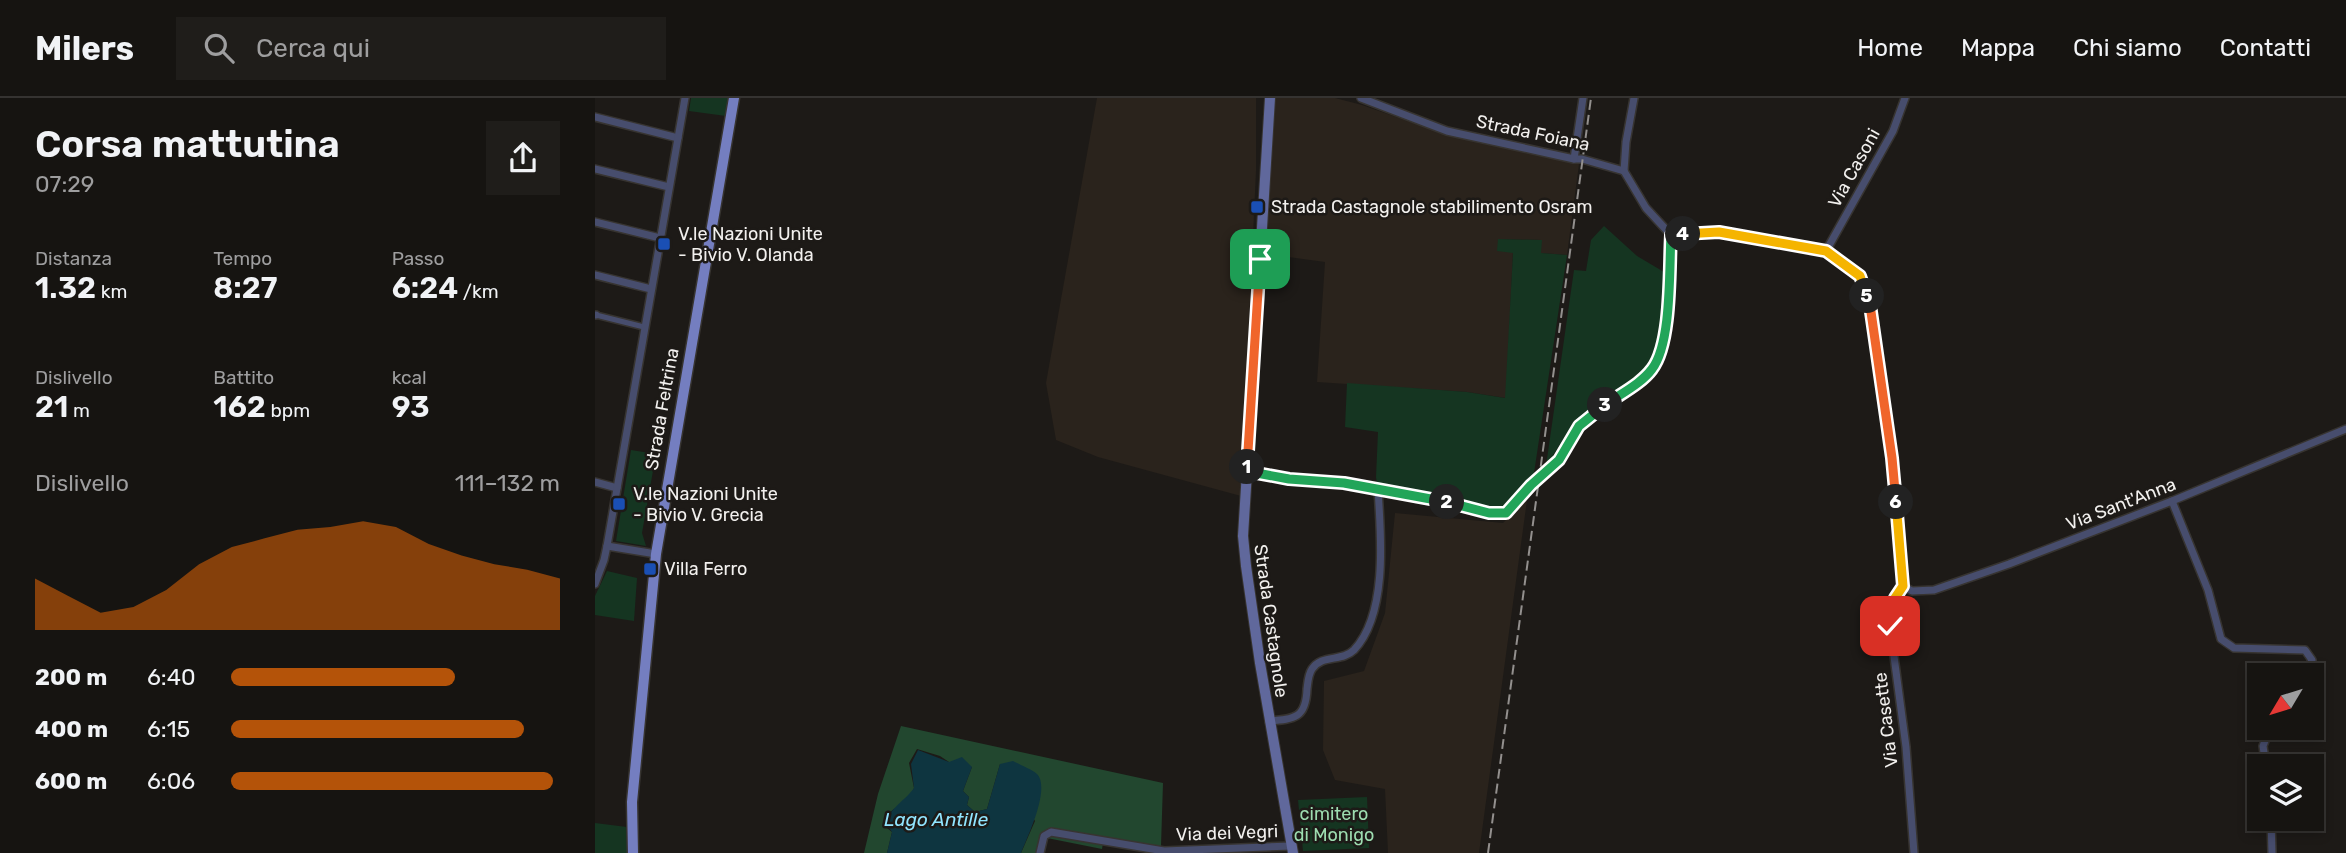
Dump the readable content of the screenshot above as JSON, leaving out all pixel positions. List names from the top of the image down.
{
  "streets": {
    "main road": ["Strada Feltrina", "Strada Castagnole"],
    "street": [
      "Strada Foiana",
      "Via Casoni",
      "Via Sant'Anna",
      "Via Casette",
      "Via dei Vegri"
    ]
  },
  "crossings": [
    ["Via Sant'Anna", "Via Casette"],
    ["Strada Castagnole", "Via dei Vegri"]
  ],
  "water": ["Lago Antille"],
  "parks": ["cimitero di Monigo"],
  "places": {
    "transit": [
      "Strada Castagnole stabilimento Osram",
      "V.le Nazioni Unite - Bivio V. Olanda",
      "V.le Nazioni Unite - Bivio V. Grecia",
      "Villa Ferro"
    ]
  },
  "north": "bottom left",
  "page": {
    "header": "Milers",
    "search": "Cerca qui",
    "nav": [
      "Home",
      "Mappa",
      "Chi siamo",
      "Contatti"
    ],
    "heading": ["Corsa mattutina", "07:29"],
    "pins": [
      "4",
      "5",
      "3",
      "1",
      "2",
      "6"
    ],
    "stats": [
      ["Distanza", "1.32 km"],
      ["Tempo", "8:27"],
      ["Passo", "6:24 /km"],
      ["Dislivello", "21 m"],
      ["Battito", "162 bpm"],
      ["kcal", "93"]
    ],
    "chart": ["Dislivello", "111–132 m"],
    "list": [
      {
        "name": "200 m",
        "note": "6:40"
      },
      {
        "name": "400 m",
        "note": "6:15"
      },
      {
        "name": "600 m",
        "note": "6:06"
      }
    ]
  }
}
